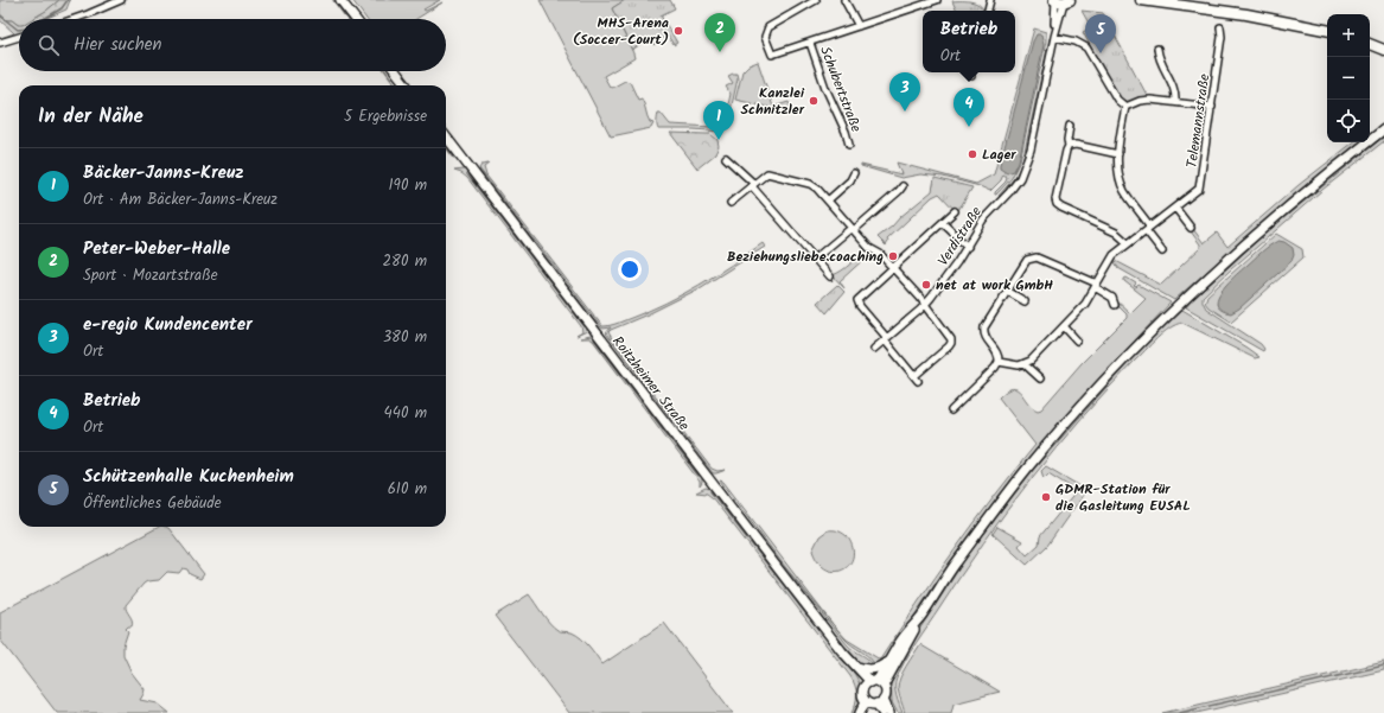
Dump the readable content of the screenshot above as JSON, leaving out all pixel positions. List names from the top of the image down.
{
  "streets": {
    "main road": ["Roitzheimer Straße"],
    "street": ["Schubertstraße", "Telemannstraße", "Verdistraße"]
  },
  "places": [
    "MHS-Arena (Soccer-Court)",
    "Kanzlei Schnitzler",
    "Lager",
    "Beziehungsliebe.coaching",
    "net at work GmbH",
    "GDMR-Station für die Gasleitung EUSAL"
  ],
  "page": {
    "popup": ["Betrieb", "Ort"],
    "pins": [
      "2",
      "5",
      "3",
      "4",
      "1"
    ],
    "map_buttons": ["+", "−"],
    "search": "Hier suchen",
    "heading": ["In der Nähe", "5 Ergebnisse"],
    "list": [
      {
        "mark": "1",
        "name": "Bäcker-Janns-Kreuz",
        "note": "Ort · Am Bäcker-Janns-Kreuz",
        "value": "190 m"
      },
      {
        "mark": "2",
        "name": "Peter-Weber-Halle",
        "note": "Sport · Mozartstraße",
        "value": "280 m"
      },
      {
        "mark": "3",
        "name": "e-regio Kundencenter",
        "note": "Ort",
        "value": "380 m"
      },
      {
        "mark": "4",
        "name": "Betrieb",
        "note": "Ort",
        "value": "440 m"
      },
      {
        "mark": "5",
        "name": "Schützenhalle Kuchenheim",
        "note": "Öffentliches Gebäude",
        "value": "610 m"
      }
    ]
  }
}
